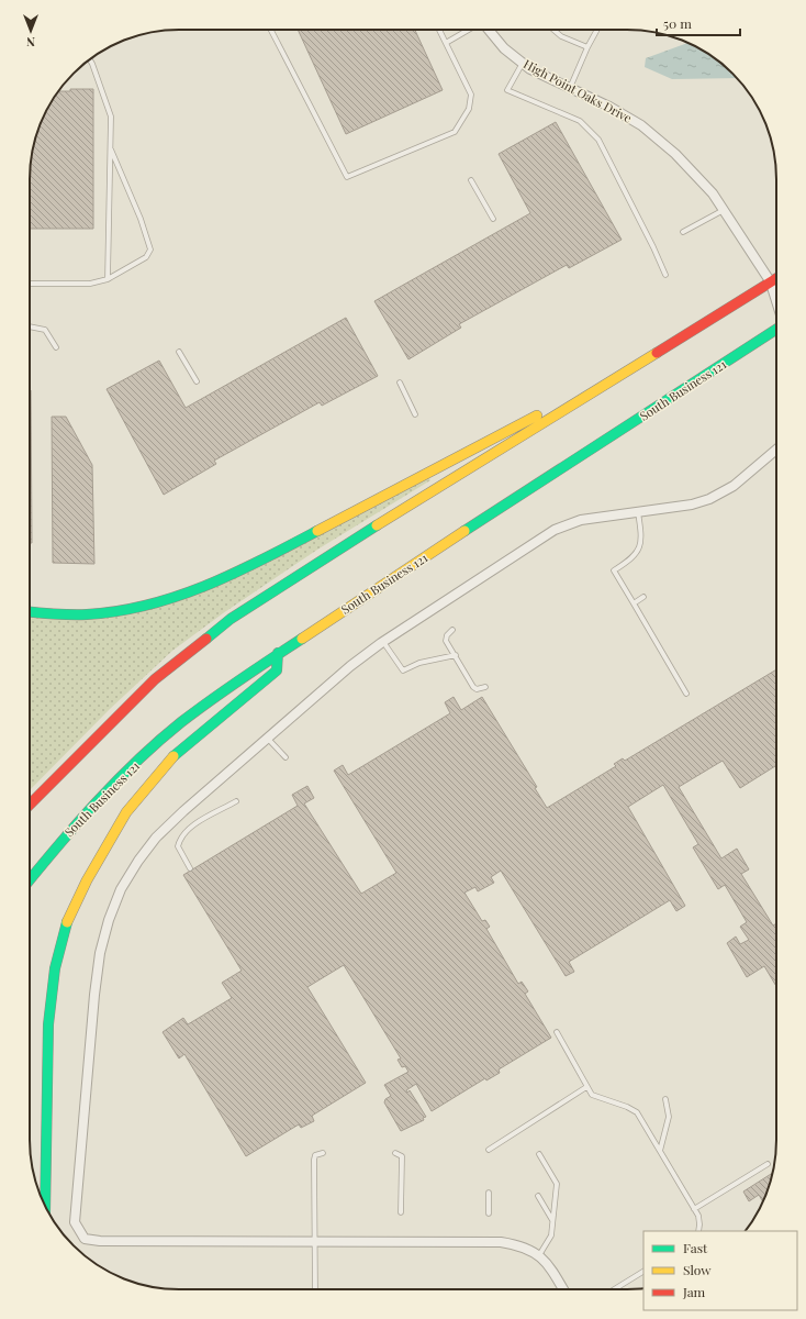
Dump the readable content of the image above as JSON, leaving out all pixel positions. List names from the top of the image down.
{
  "streets": {
    "main road": ["South Business 121"],
    "street": ["High Point Oaks Drive"]
  },
  "legend": ["Fast", "Slow", "Jam"],
  "scale_bar": "50 m",
  "north": "bottom"
}
